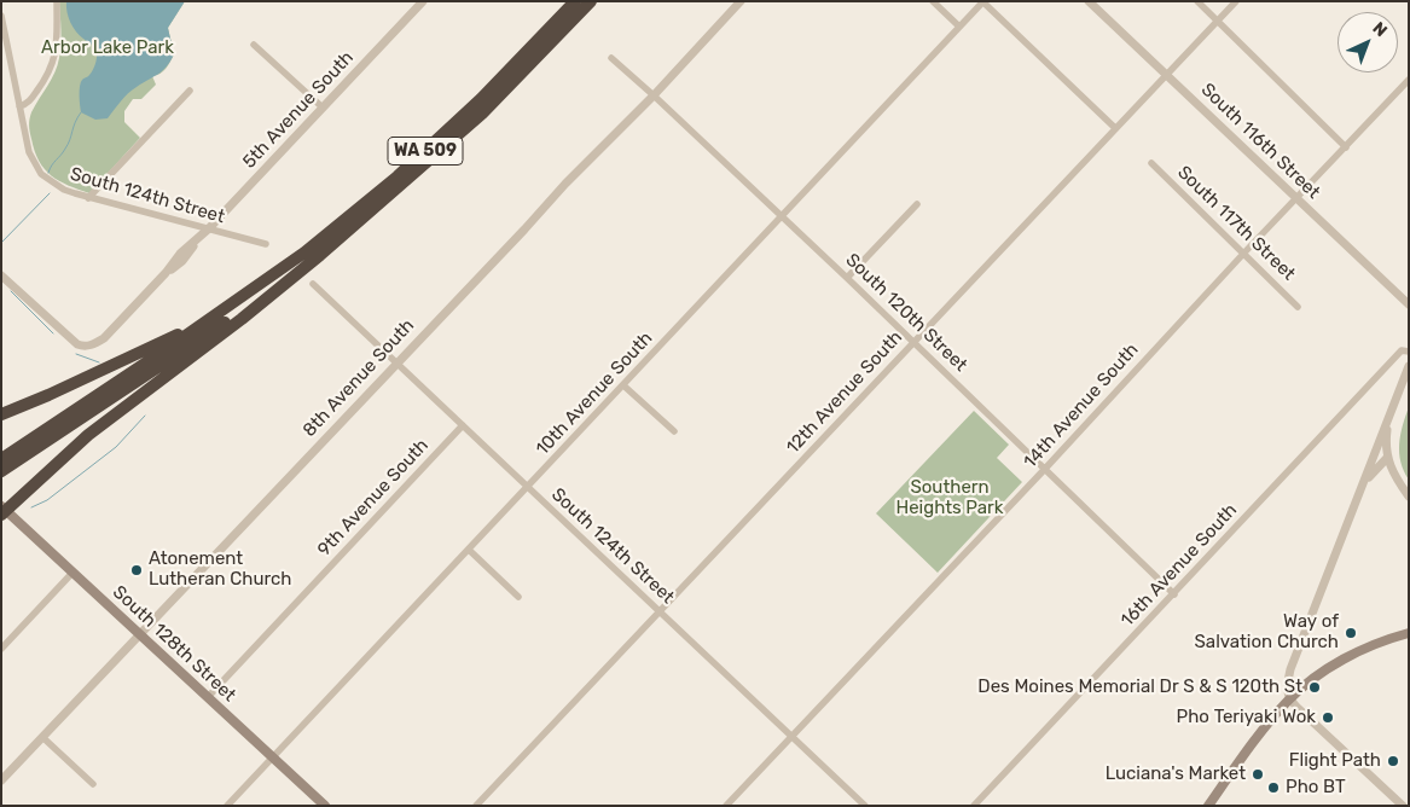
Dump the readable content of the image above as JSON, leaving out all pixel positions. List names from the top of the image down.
{
  "streets": {
    "highway": ["WA 509"],
    "main road": ["South 128th Street"],
    "street": [
      "5th Avenue South",
      "South 116th Street",
      "South 124th Street",
      "South 117th Street",
      "South 120th Street",
      "8th Avenue South",
      "12th Avenue South",
      "10th Avenue South",
      "14th Avenue South",
      "9th Avenue South",
      "16th Avenue South"
    ]
  },
  "crossings": [
    ["5th Avenue South", "South 124th Street"],
    ["South 116th Street", "12th Avenue South"],
    ["South 116th Street", "14th Avenue South"],
    ["South 124th Street", "8th Avenue South"],
    ["South 124th Street", "12th Avenue South"],
    ["South 124th Street", "10th Avenue South"],
    ["South 124th Street", "14th Avenue South"],
    ["South 124th Street", "9th Avenue South"],
    ["South 117th Street", "14th Avenue South"],
    ["South 120th Street", "8th Avenue South"],
    ["South 120th Street", "12th Avenue South"],
    ["South 120th Street", "10th Avenue South"],
    ["South 120th Street", "14th Avenue South"],
    ["South 120th Street", "16th Avenue South"],
    ["8th Avenue South", "South 128th Street"],
    ["10th Avenue South", "South 128th Street"],
    ["9th Avenue South", "South 128th Street"]
  ],
  "parks": ["Arbor Lake Park", "Southern Heights Park"],
  "places": [
    "Atonement Lutheran Church",
    "Way of Salvation Church",
    "Des Moines Memorial Dr S & S 120th St",
    "Pho Teriyaki Wok",
    "Flight Path",
    "Luciana's Market",
    "Pho BT"
  ],
  "north": "top right"
}
